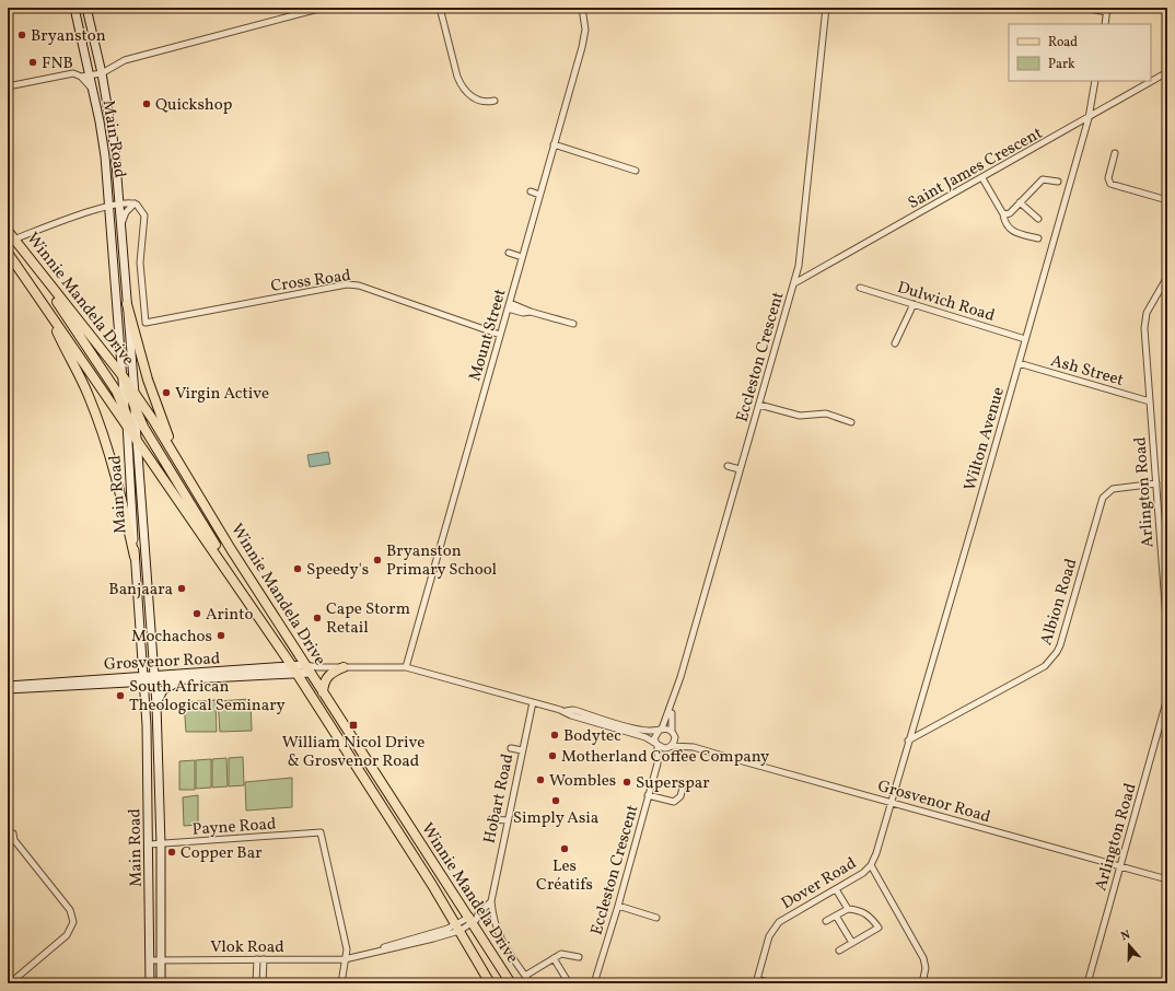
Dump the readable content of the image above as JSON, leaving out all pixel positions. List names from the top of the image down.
{
  "streets": {
    "main road": ["Main Road", "Winnie Mandela Drive", "Grosvenor Road"],
    "street": [
      "Saint James Crescent",
      "Cross Road",
      "Dulwich Road",
      "Mount Street",
      "Eccleston Crescent",
      "Ash Street",
      "Wilton Avenue",
      "Arlington Road",
      "Albion Road",
      "Hobart Road",
      "Payne Road",
      "Dover Road",
      "Vlok Road"
    ]
  },
  "crossings": [
    ["Main Road", "Winnie Mandela Drive"],
    ["Main Road", "Grosvenor Road"],
    ["Main Road", "Payne Road"],
    ["Main Road", "Vlok Road"],
    ["Saint James Crescent", "Eccleston Crescent"],
    ["Saint James Crescent", "Wilton Avenue"],
    ["Cross Road", "Mount Street"],
    ["Winnie Mandela Drive", "Grosvenor Road"],
    ["Winnie Mandela Drive", "Vlok Road"],
    ["Dulwich Road", "Wilton Avenue"],
    ["Mount Street", "Grosvenor Road"],
    ["Eccleston Crescent", "Grosvenor Road"],
    ["Ash Street", "Wilton Avenue"],
    ["Ash Street", "Arlington Road"],
    ["Wilton Avenue", "Albion Road"],
    ["Wilton Avenue", "Grosvenor Road"],
    ["Wilton Avenue", "Dover Road"],
    ["Arlington Road", "Albion Road"],
    ["Arlington Road", "Grosvenor Road"],
    ["Grosvenor Road", "Hobart Road"],
    ["Grosvenor Road", "Dover Road"],
    ["Payne Road", "Vlok Road"]
  ],
  "places": {
    "other": [
      "Bryanston",
      "FNB",
      "Quickshop",
      "Virgin Active",
      "Bryanston Primary School",
      "Speedy's",
      "Banjaara",
      "Arinto",
      "Cape Storm Retail",
      "Mochachos",
      "South African Theological Seminary",
      "Bodytec",
      "Motherland Coffee Company",
      "Wombles",
      "Superspar",
      "Simply Asia",
      "Les Créatifs",
      "Copper Bar"
    ],
    "transit": ["William Nicol Drive & Grosvenor Road"]
  },
  "legend": ["Road", "Park"],
  "north": "top"
}
